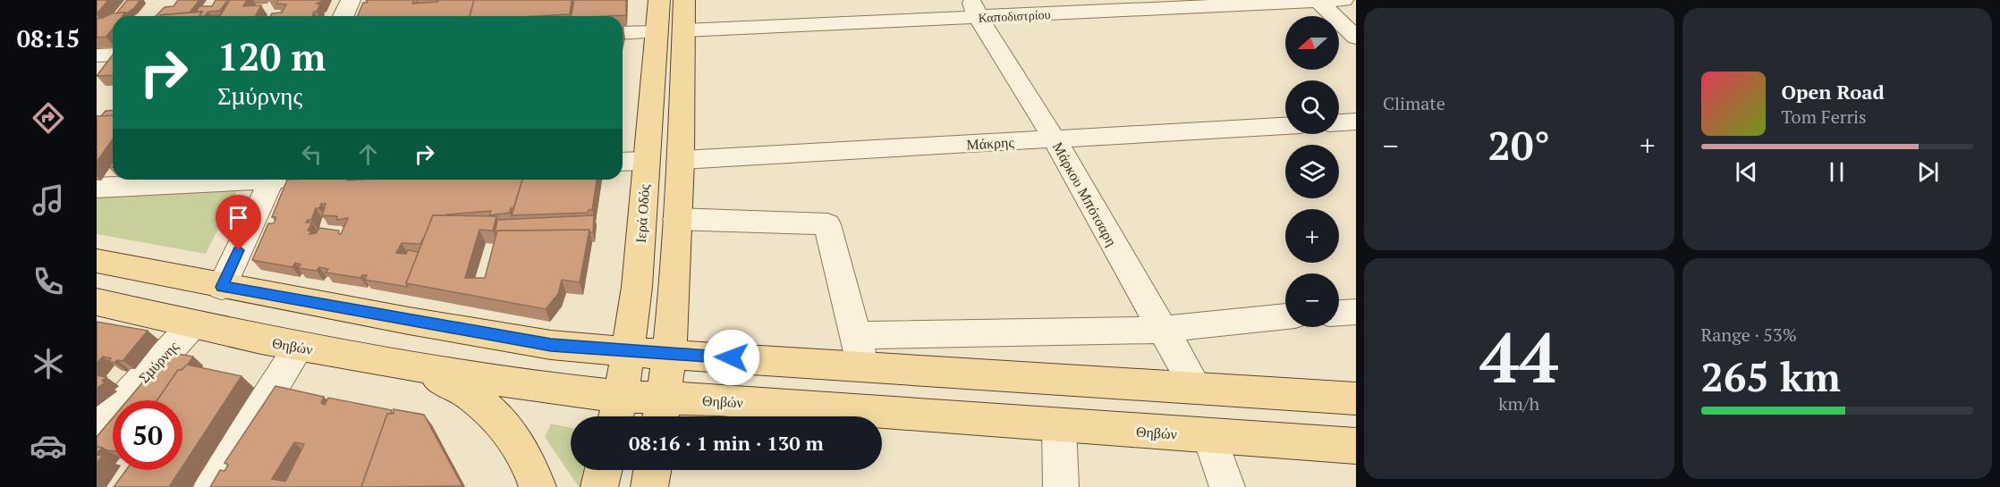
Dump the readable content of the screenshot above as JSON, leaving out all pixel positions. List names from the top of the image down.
{
  "streets": {
    "main road": ["Ιερά Οδός", "Θηβών"],
    "street": [
      "Καποδιστρίου",
      "Μάκρης",
      "Μάρκου Μπότσαρη",
      "Σμύρνης"
    ]
  },
  "crossings": [
    ["Καποδιστρίου", "Μάρκου Μπότσαρη"],
    ["Μάκρης", "Μάρκου Μπότσαρη"],
    ["Ιερά Οδός", "Θηβών"],
    ["Θηβών", "Σμύρνης"]
  ],
  "north": "left",
  "page": {
    "tabs": "08:15",
    "tile": [
      "Climate",
      ["44", "km/h"],
      ["Range · 53%", "265 km"]
    ],
    "map_buttons": ["+", "−"],
    "turn": ["120 m", "Σμύρνης"],
    "song": ["Open Road", "Tom Ferris"],
    "heat": ["−", "20°", "+"],
    "limit": "50",
    "trip": "08:16 · 1 min · 130 m"
  }
}
